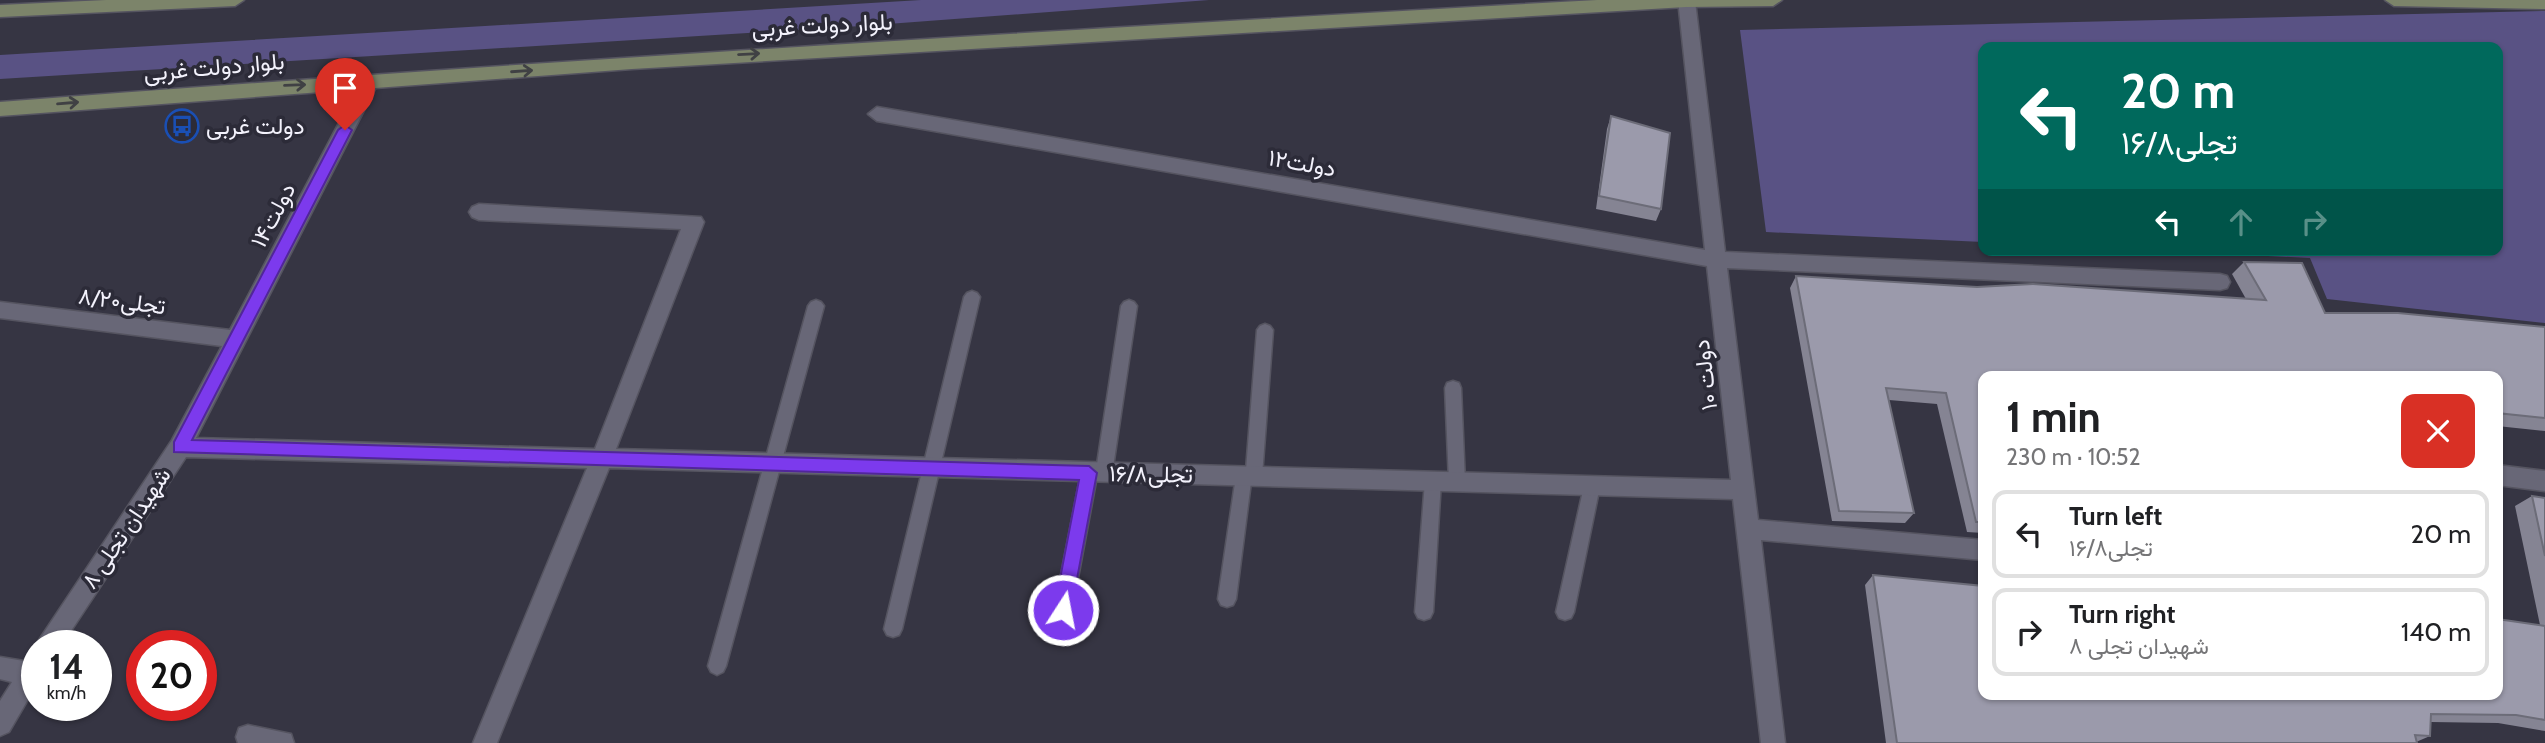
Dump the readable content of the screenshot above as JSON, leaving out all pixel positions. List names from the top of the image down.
{
  "streets": {
    "main road": ["بلوار دولت غربی"],
    "street": [
      "۱۲دولت",
      "۱۴دولت",
      "تجلی۸/۲۰",
      "۱۰ دولت",
      "تجلی۱۶/۸",
      "شهیدان تجلی ۸"
    ]
  },
  "crossings": [
    ["بلوار دولت غربی", "۱۴دولت"],
    ["بلوار دولت غربی", "۱۰ دولت"],
    ["۱۲دولت", "۱۰ دولت"],
    ["۱۴دولت", "شهیدان تجلی ۸"],
    ["تجلی۸/۲۰", "شهیدان تجلی ۸"],
    ["۱۰ دولت", "تجلی۱۶/۸"],
    ["تجلی۱۶/۸", "شهیدان تجلی ۸"]
  ],
  "one_way": ["بلوار دولت غربی"],
  "places": {
    "bus stop": ["دولت غربی"]
  },
  "page": {
    "turn": ["20 m", "تجلی۱۶/۸"],
    "heading": ["1 min", "230 m · 10:52"],
    "list": [
      {
        "name": "Turn left",
        "note": "تجلی۱۶/۸",
        "value": "20 m"
      },
      {
        "name": "Turn right",
        "note": "شهیدان تجلی ۸",
        "value": "140 m"
      }
    ],
    "speed": "14 km/h",
    "limit": "20"
  }
}
